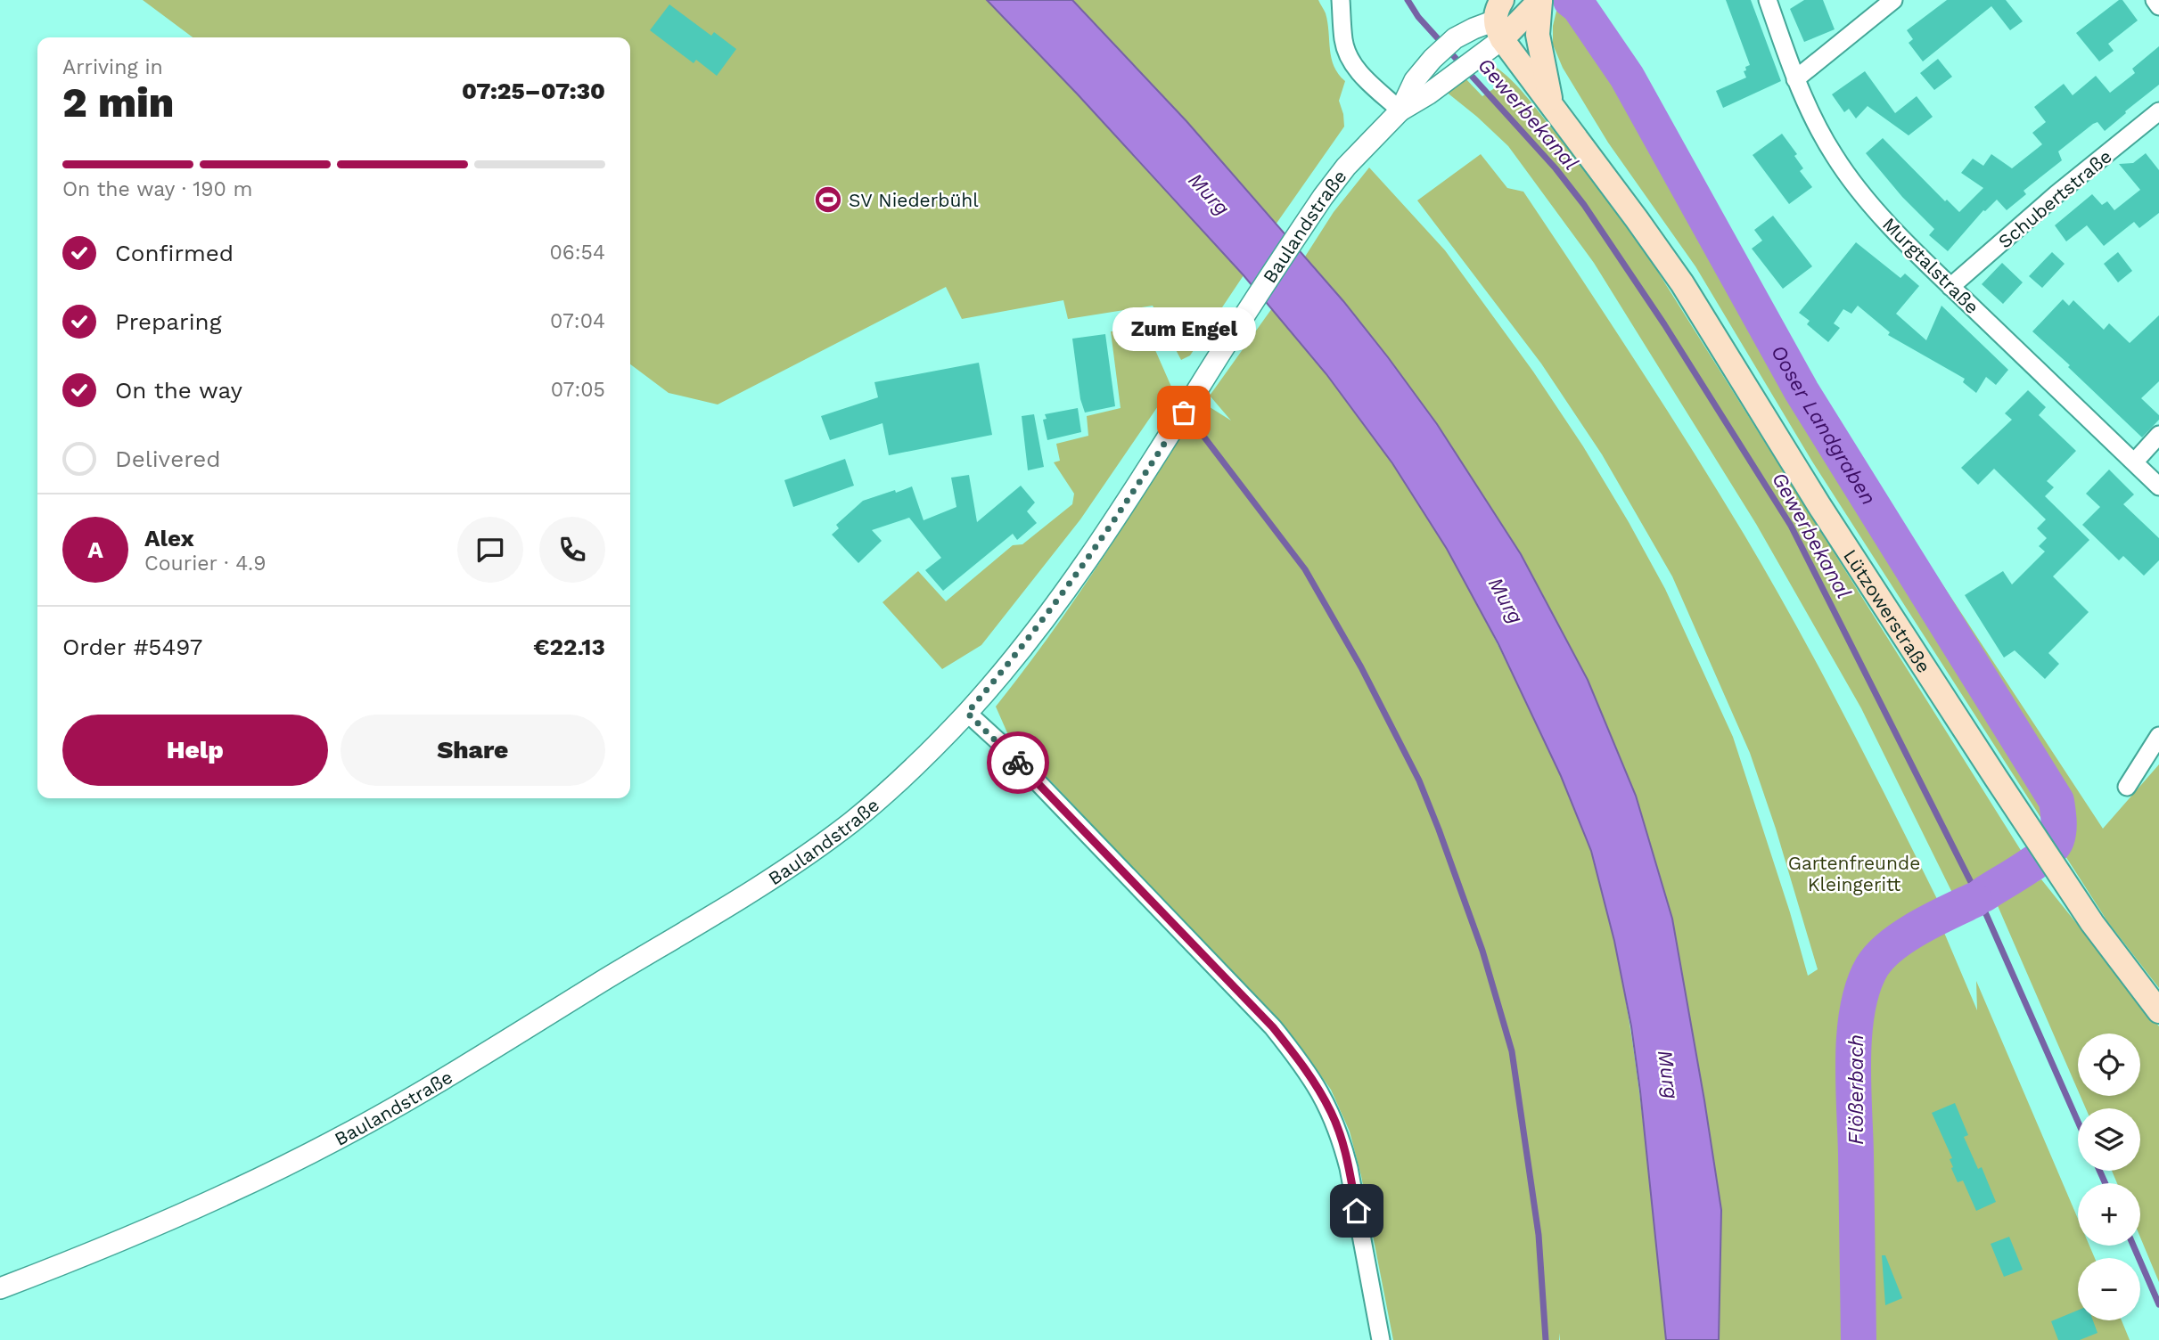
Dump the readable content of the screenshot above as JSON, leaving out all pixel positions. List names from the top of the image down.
{
  "streets": {
    "main road": ["Baulandstraße", "Lützowerstraße"],
    "street": ["Schubertstraße", "Murgtalstraße"]
  },
  "crossings": [
    ["Schubertstraße", "Murgtalstraße"],
    ["Baulandstraße", "Lützowerstraße"]
  ],
  "water": [
    "Gewerbekanal",
    "Murg",
    "Ooser Landgraben",
    "Flößerbach"
  ],
  "parks": ["Gartenfreunde Kleingeritt"],
  "places": {
    "sports": ["SV Niederbühl"],
    "other": ["Zum Engel"]
  },
  "page": {
    "heading": ["2 min", "Arriving in", "07:25–07:30"],
    "panel": [
      "Alex",
      "Courier · 4.9",
      "Order #5497",
      "€22.13"
    ],
    "bar": "On the way · 190 m",
    "list": [
      ["Confirmed", "06:54"],
      ["Preparing", "07:04"],
      ["On the way", "07:05"],
      "Delivered"
    ],
    "bubble": "Zum Engel",
    "round": "A",
    "buttons": ["Help", "Share"],
    "map_buttons": ["+", "−"]
  }
}
